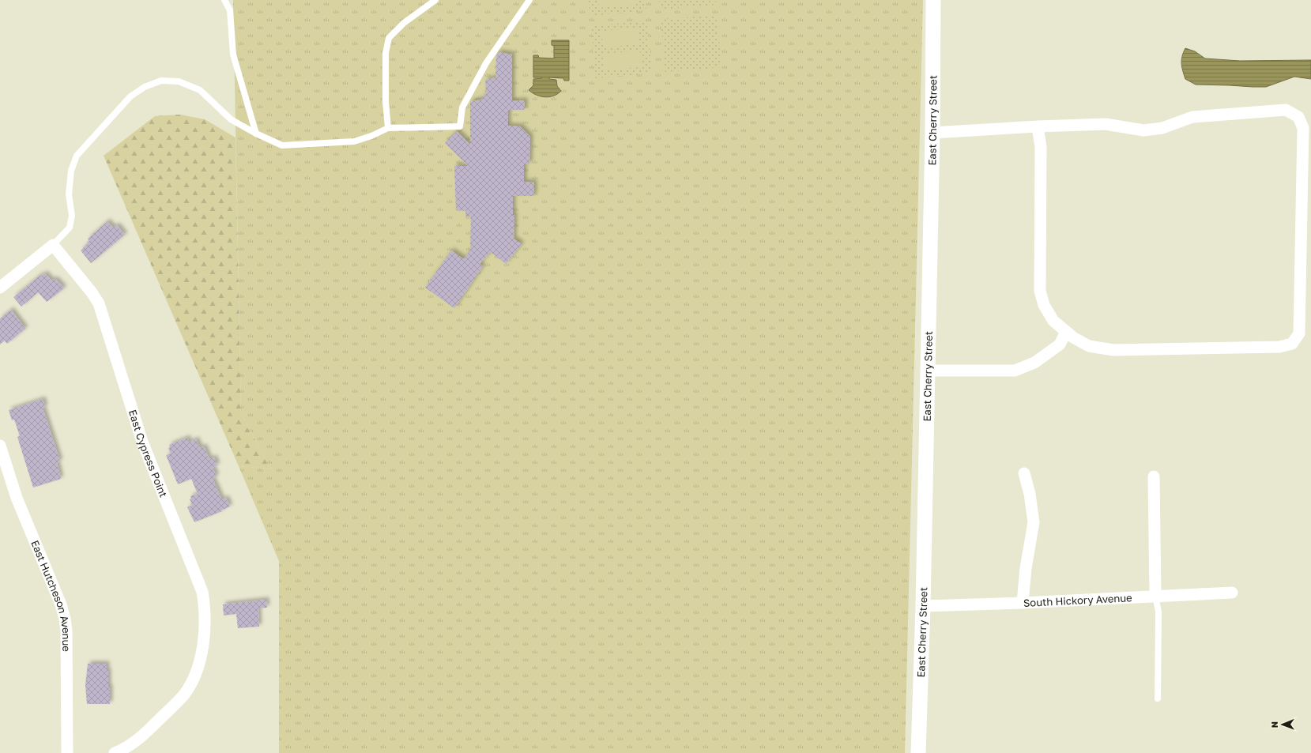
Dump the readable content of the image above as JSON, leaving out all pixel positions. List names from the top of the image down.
{
  "streets": {
    "street": [
      "East Cherry Street",
      "East Cypress Point",
      "East Hutcheson Avenue",
      "South Hickory Avenue"
    ]
  },
  "crossings": [
    ["East Cherry Street", "South Hickory Avenue"]
  ],
  "north": "left"
}
